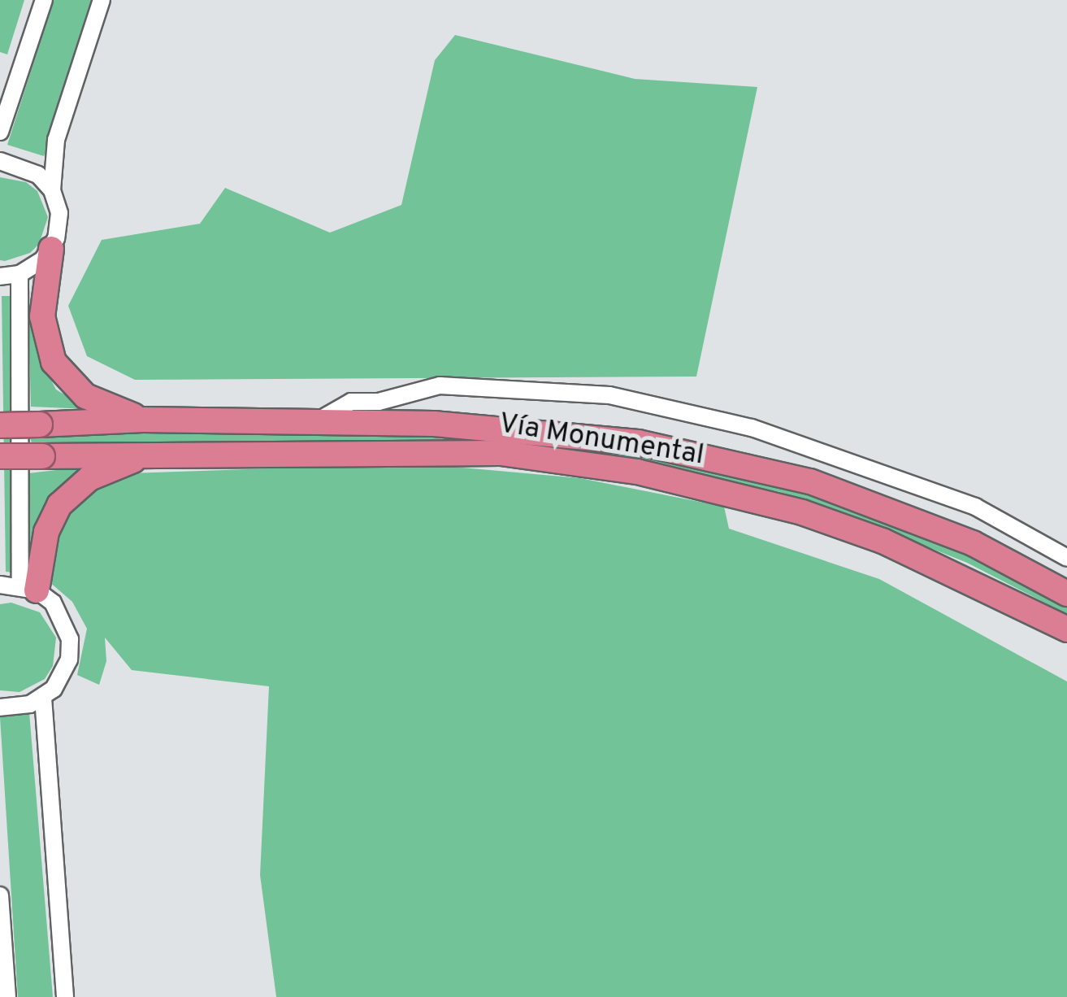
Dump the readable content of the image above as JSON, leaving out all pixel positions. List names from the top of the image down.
{
  "streets": {
    "highway": ["Vía Monumental"]
  }
}
